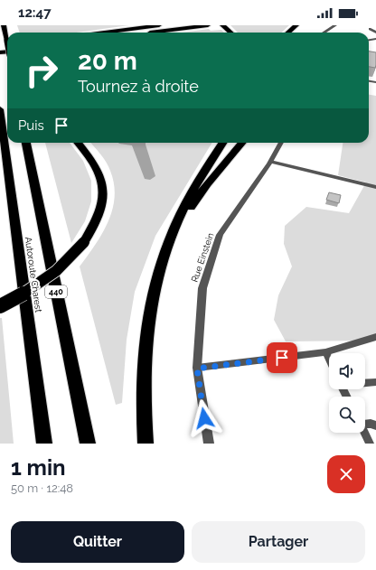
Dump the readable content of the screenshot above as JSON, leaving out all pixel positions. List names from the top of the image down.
{
  "streets": {
    "highway": ["Autoroute Charest", "440"],
    "street": ["Rue Einstein"]
  },
  "page": {
    "status": "12:47",
    "turn": ["20 m", "Tournez à droite"],
    "then": "Puis",
    "heading": ["1 min", "50 m · 12:48"],
    "buttons": ["Quitter", "Partager"]
  }
}
